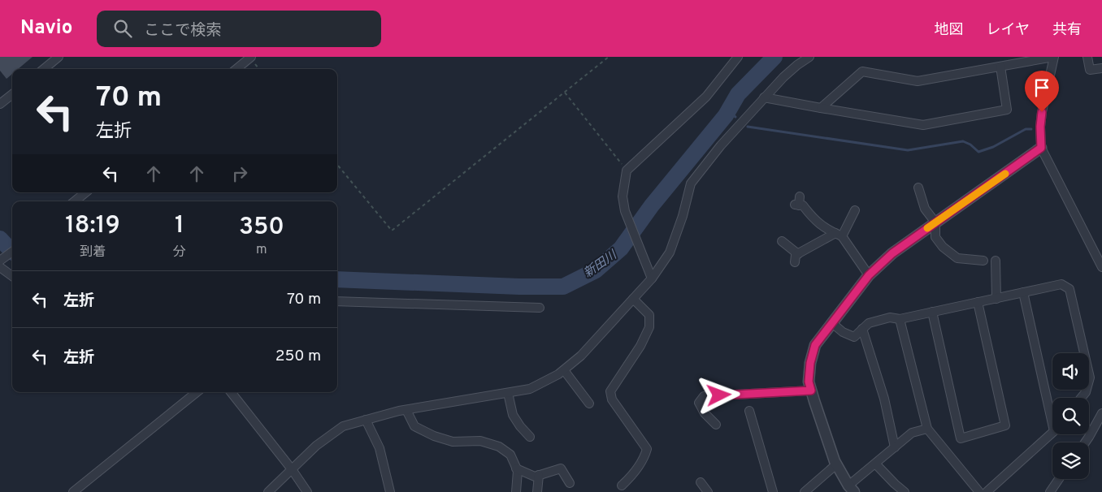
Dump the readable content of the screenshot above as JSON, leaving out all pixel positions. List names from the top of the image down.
{
  "water": ["新田川"],
  "page": {
    "header": "Navio",
    "search": "ここで検索",
    "nav": ["地図", "レイヤ", "共有"],
    "turn": ["70 m", "左折"],
    "eta": [
      "18:19",
      "到着",
      "1",
      "分",
      "350",
      "m"
    ],
    "list": [
      {
        "name": "左折",
        "value": "70 m"
      },
      {
        "name": "左折",
        "value": "250 m"
      }
    ]
  }
}
